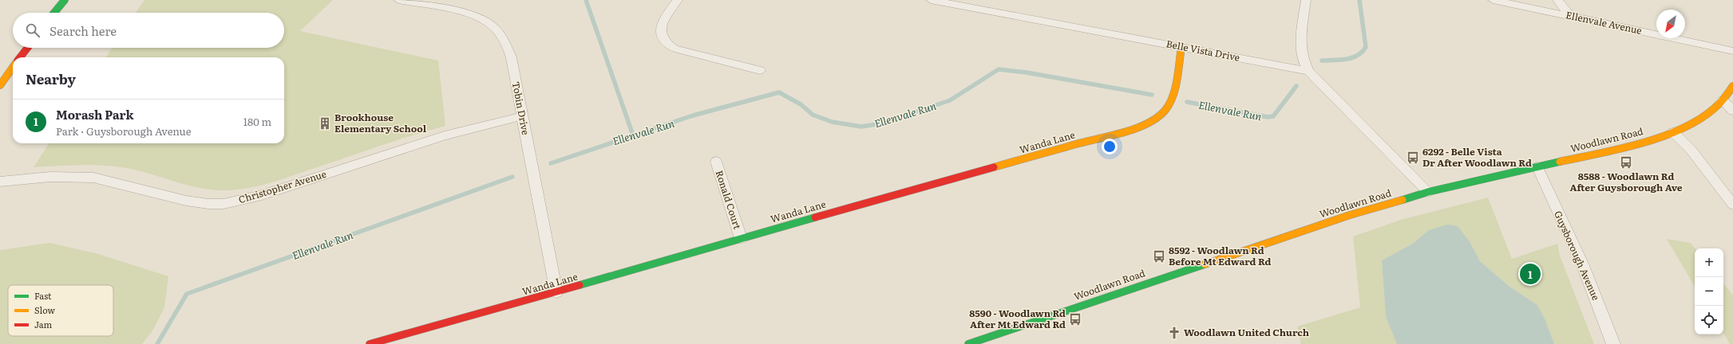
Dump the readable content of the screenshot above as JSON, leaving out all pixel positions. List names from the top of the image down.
{
  "streets": {
    "street": [
      "Ellenvale Avenue",
      "Belle Vista Drive",
      "Tobin Drive",
      "Woodlawn Road",
      "Wanda Lane",
      "Christopher Avenue",
      "Ronald Court",
      "Guysborough Avenue"
    ]
  },
  "crossings": [
    ["Belle Vista Drive", "Wanda Lane"],
    ["Tobin Drive", "Wanda Lane"],
    ["Tobin Drive", "Christopher Avenue"],
    ["Woodlawn Road", "Guysborough Avenue"],
    ["Wanda Lane", "Ronald Court"]
  ],
  "water": ["Ellenvale Run"],
  "places": {
    "building": ["Brookhouse Elementary School"],
    "bus stop": [
      "6292 - Belle Vista Dr After Woodlawn Rd",
      "8588 - Woodlawn Rd After Guysborough Ave",
      "8592 - Woodlawn Rd Before Mt Edward Rd",
      "8590 - Woodlawn Rd After Mt Edward Rd"
    ],
    "church": ["Woodlawn United Church"]
  },
  "legend": ["Fast", "Slow", "Jam"],
  "north": "bottom left",
  "page": {
    "search": "Search here",
    "heading": "Nearby",
    "list": [
      {
        "mark": "1",
        "name": "Morash Park",
        "note": "Park · Guysborough Avenue",
        "value": "180 m"
      }
    ],
    "map_buttons": ["+", "−"],
    "pins": "1"
  }
}
